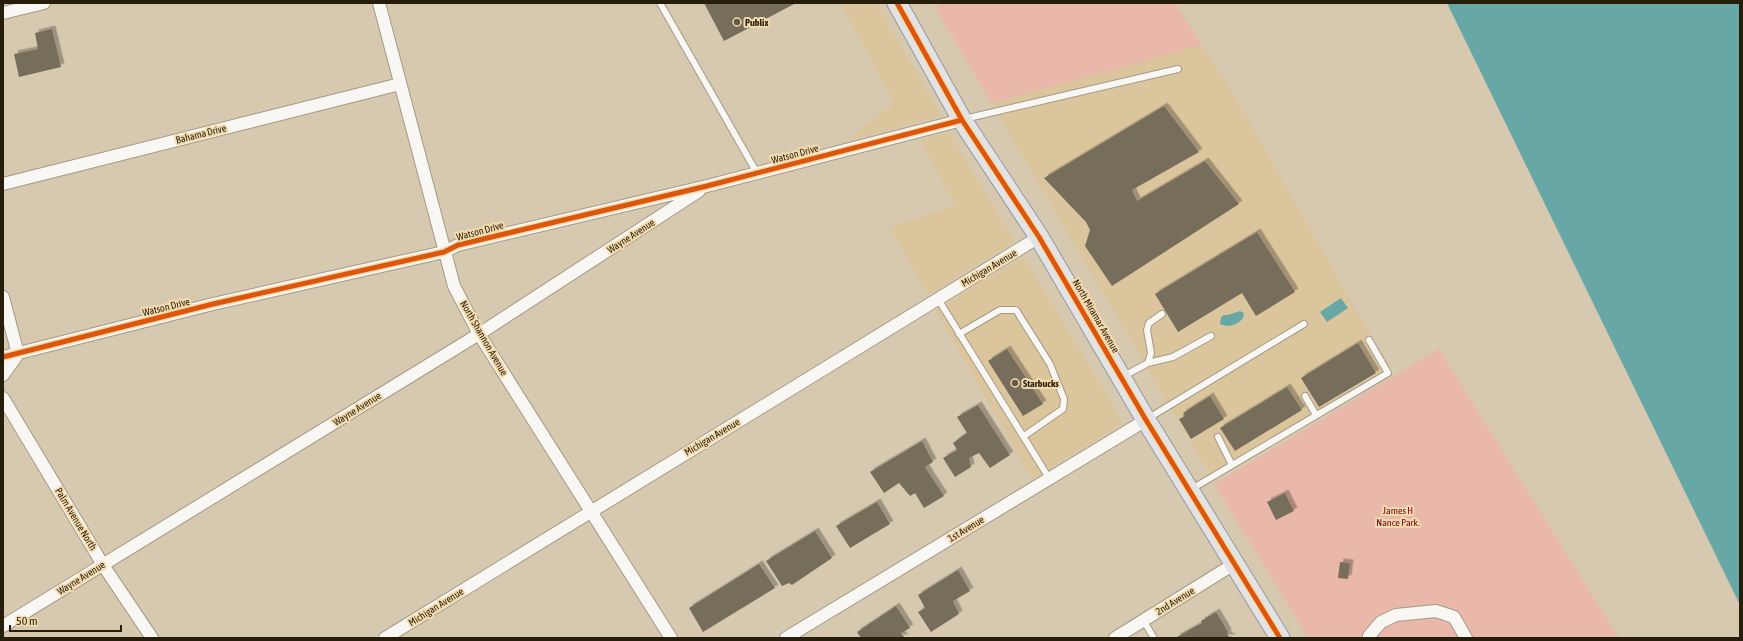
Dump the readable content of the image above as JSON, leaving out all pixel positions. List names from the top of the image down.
{
  "streets": {
    "main road": ["North Miramar Avenue"],
    "street": [
      "Bahama Drive",
      "Watson Drive",
      "Wayne Avenue",
      "Michigan Avenue",
      "North Shannon Avenue",
      "Palm Avenue North",
      "1st Avenue",
      "2nd Avenue"
    ]
  },
  "crossings": [
    ["Bahama Drive", "North Shannon Avenue"],
    ["Watson Drive", "Wayne Avenue"],
    ["Watson Drive", "North Miramar Avenue"],
    ["Watson Drive", "North Shannon Avenue"],
    ["Wayne Avenue", "North Shannon Avenue"],
    ["Wayne Avenue", "Palm Avenue North"],
    ["Michigan Avenue", "North Miramar Avenue"],
    ["Michigan Avenue", "North Shannon Avenue"],
    ["North Miramar Avenue", "1st Avenue"],
    ["North Miramar Avenue", "2nd Avenue"]
  ],
  "parks": ["James H Nance Park."],
  "places": ["Publix", "Starbucks"],
  "scale_bar": "50 m"
}
